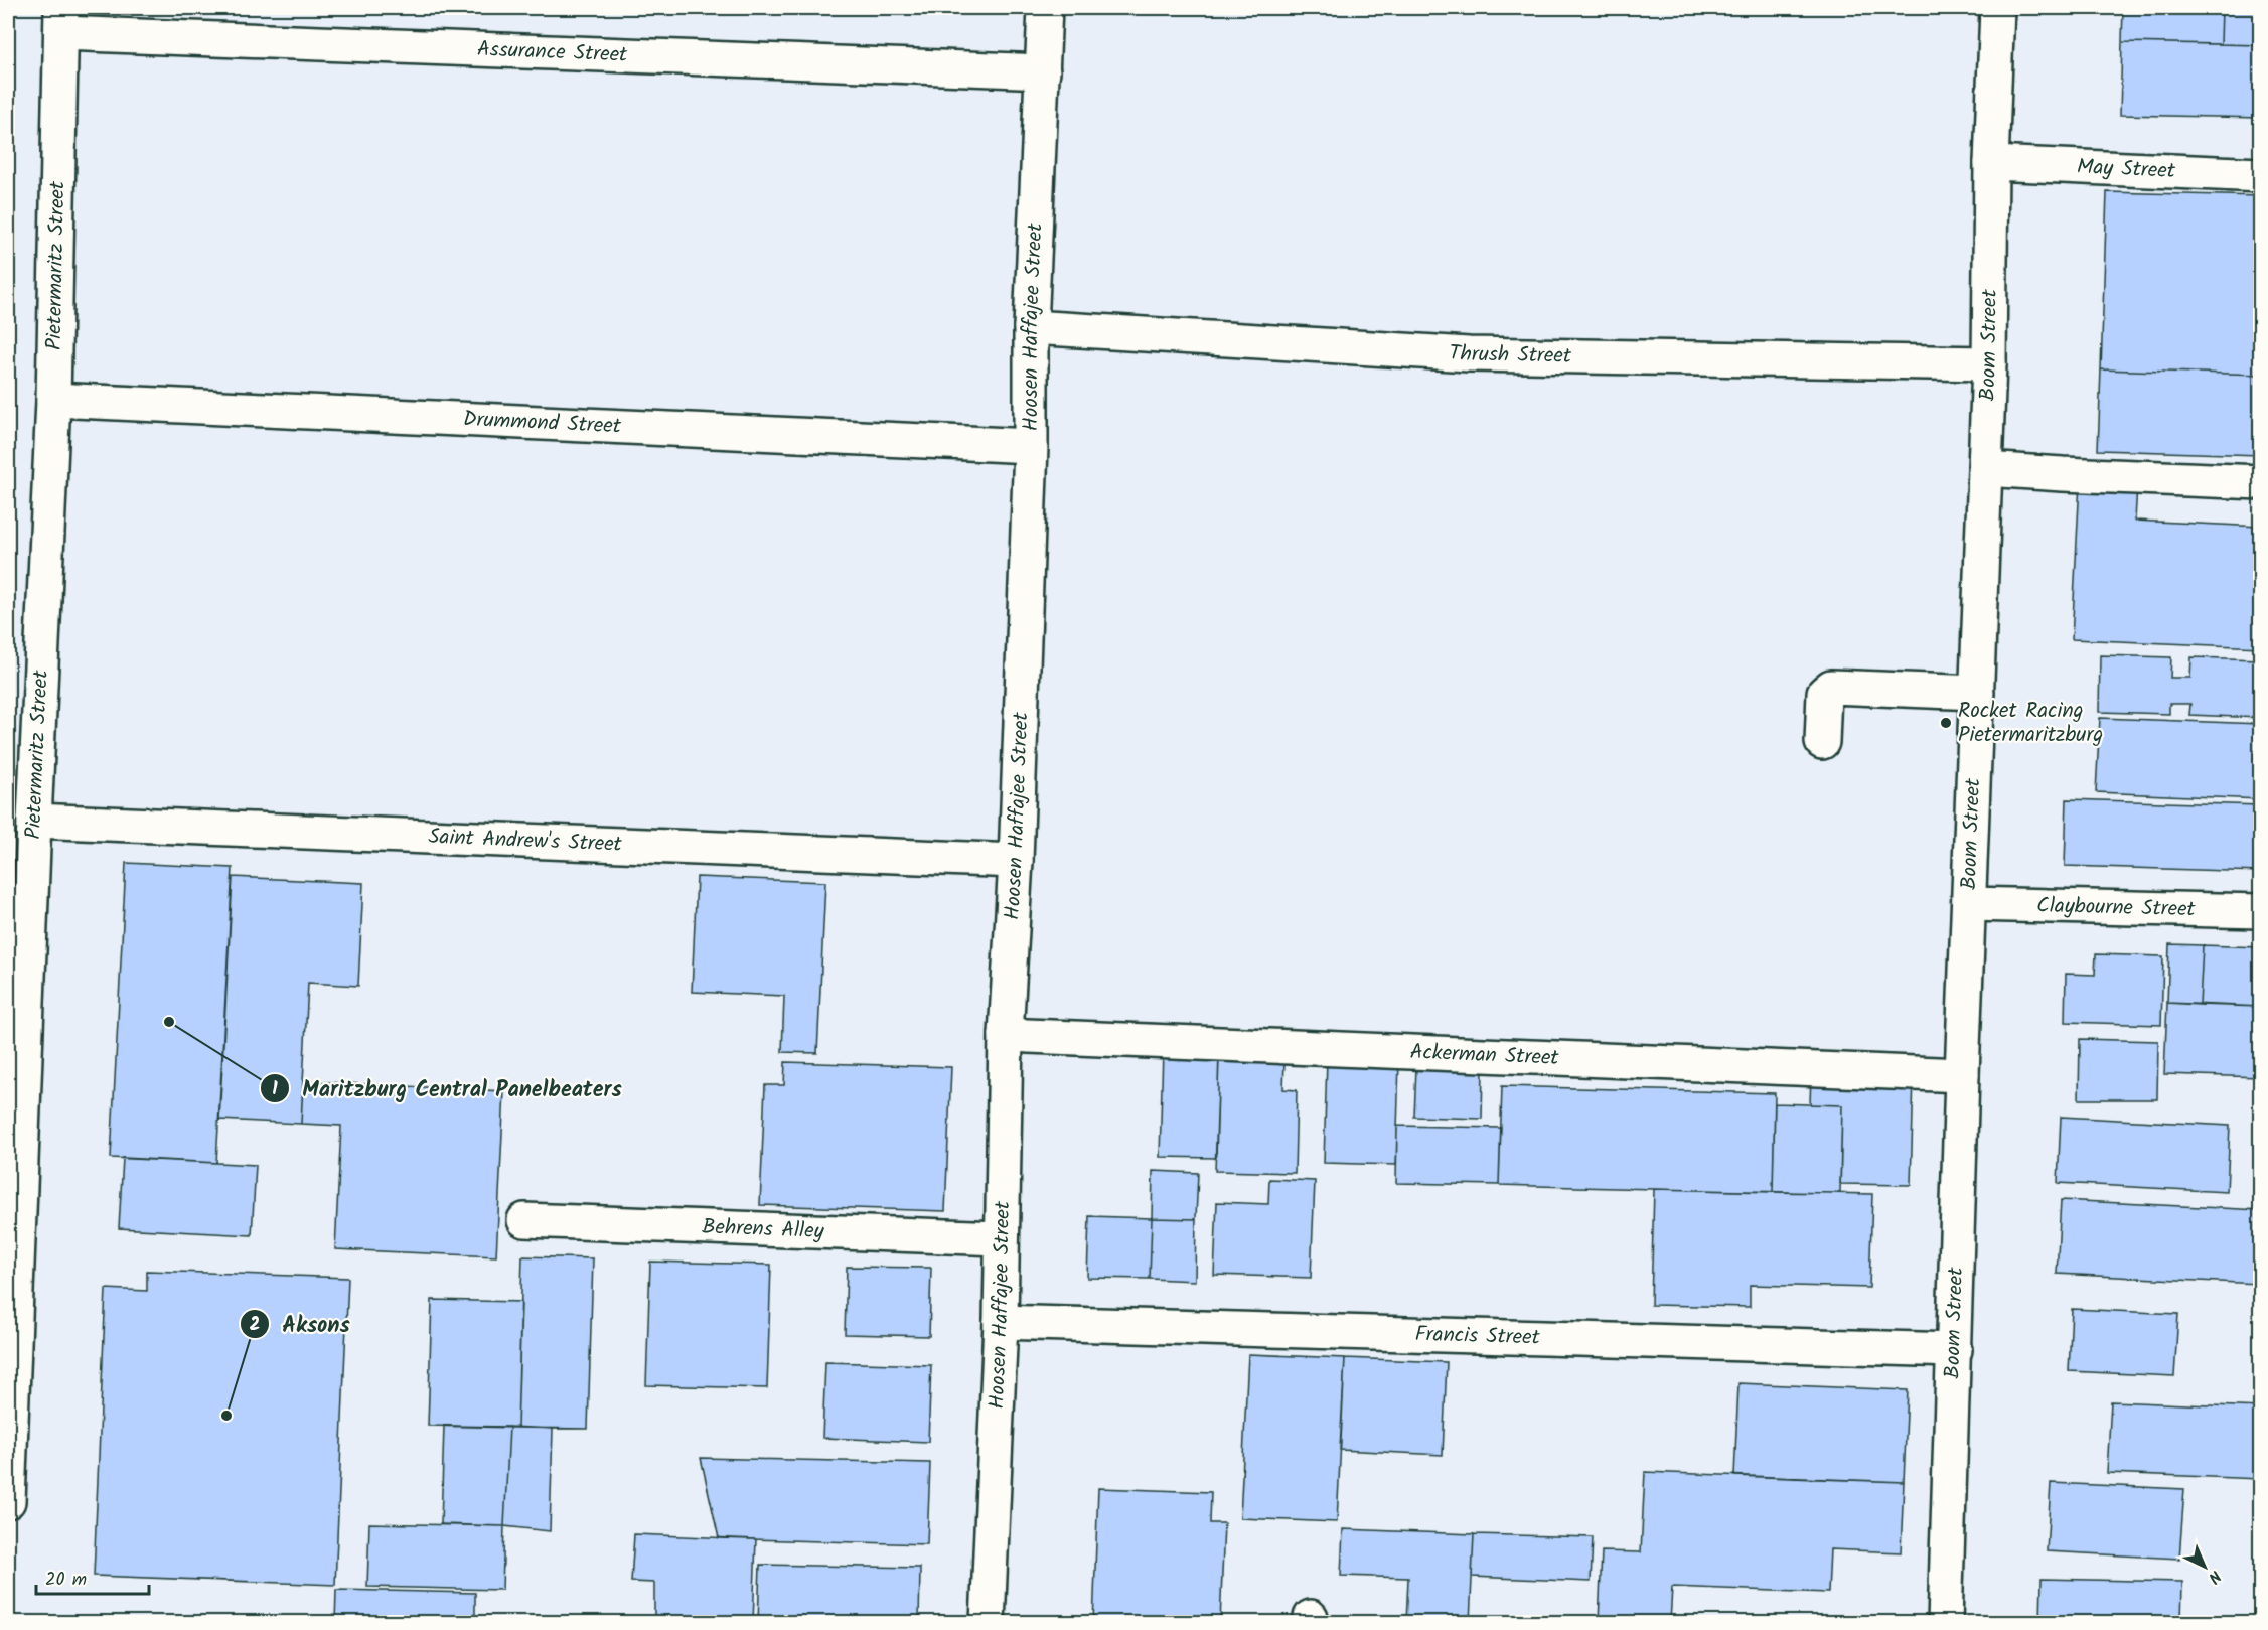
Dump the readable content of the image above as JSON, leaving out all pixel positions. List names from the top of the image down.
{
  "streets": {
    "street": [
      "Assurance Street",
      "May Street",
      "Pietermaritz Street",
      "Hoosen Haffajee Street",
      "Boom Street",
      "Thrush Street",
      "Drummond Street",
      "Saint Andrew's Street",
      "Claybourne Street",
      "Ackerman Street",
      "Behrens Alley",
      "Francis Street"
    ]
  },
  "crossings": [
    ["Assurance Street", "Pietermaritz Street"],
    ["Assurance Street", "Hoosen Haffajee Street"],
    ["May Street", "Boom Street"],
    ["Pietermaritz Street", "Drummond Street"],
    ["Pietermaritz Street", "Saint Andrew's Street"],
    ["Hoosen Haffajee Street", "Thrush Street"],
    ["Hoosen Haffajee Street", "Drummond Street"],
    ["Hoosen Haffajee Street", "Saint Andrew's Street"],
    ["Hoosen Haffajee Street", "Ackerman Street"],
    ["Hoosen Haffajee Street", "Behrens Alley"],
    ["Hoosen Haffajee Street", "Francis Street"],
    ["Boom Street", "Thrush Street"],
    ["Boom Street", "Claybourne Street"],
    ["Boom Street", "Ackerman Street"],
    ["Boom Street", "Francis Street"]
  ],
  "places": ["Rocket Racing Pietermaritzburg", "Maritzburg Central Panelbeaters", "Aksons"],
  "scale_bar": "20 m",
  "north": "bottom right"
}
